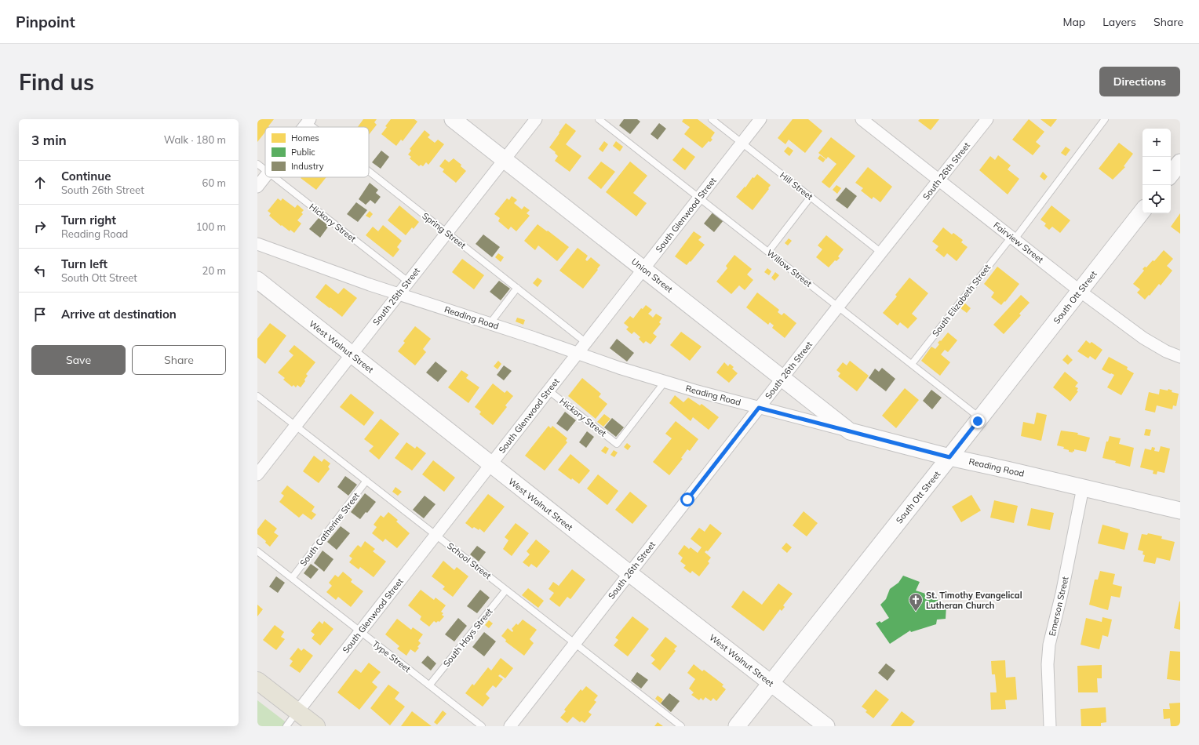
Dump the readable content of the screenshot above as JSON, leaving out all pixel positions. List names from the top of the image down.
{
  "streets": {
    "street": [
      "South 26th Street",
      "South Glenwood Street",
      "Fairview Street",
      "Union Street",
      "South 25th Street",
      "South Ott Street",
      "Reading Road",
      "West Walnut Street",
      "Emerson Street"
    ],
    "lane": [
      "Hill Street",
      "Hickory Street",
      "Spring Street",
      "Willow Street",
      "South Elizabeth Street",
      "South Catherine Street",
      "School Street",
      "South Hays Street",
      "Type Street"
    ]
  },
  "crossings": [
    ["South 26th Street", "Hill Street"],
    ["South 26th Street", "Fairview Street"],
    ["South 26th Street", "Willow Street"],
    ["South 26th Street", "Union Street"],
    ["South 26th Street", "Reading Road"],
    ["South 26th Street", "West Walnut Street"],
    ["South 26th Street", "School Street"],
    ["Hill Street", "South Glenwood Street"],
    ["South Glenwood Street", "Hickory Street"],
    ["South Glenwood Street", "Spring Street"],
    ["South Glenwood Street", "Willow Street"],
    ["South Glenwood Street", "Union Street"],
    ["South Glenwood Street", "Reading Road"],
    ["South Glenwood Street", "West Walnut Street"],
    ["South Glenwood Street", "School Street"],
    ["South Glenwood Street", "Type Street"],
    ["Hickory Street", "South 25th Street"],
    ["Hickory Street", "Reading Road"],
    ["Spring Street", "South 25th Street"],
    ["Fairview Street", "South Ott Street"],
    ["Fairview Street", "South Elizabeth Street"],
    ["Willow Street", "South Ott Street"],
    ["Willow Street", "South Elizabeth Street"],
    ["Union Street", "South 25th Street"],
    ["Union Street", "Reading Road"],
    ["South 25th Street", "Reading Road"],
    ["South 25th Street", "West Walnut Street"],
    ["South 25th Street", "School Street"],
    ["South Ott Street", "Reading Road"],
    ["South Ott Street", "West Walnut Street"],
    ["Reading Road", "Emerson Street"],
    ["South Catherine Street", "School Street"],
    ["South Catherine Street", "Type Street"],
    ["School Street", "South Hays Street"],
    ["South Hays Street", "Type Street"]
  ],
  "places": {
    "church": ["St. Timothy Evangelical Lutheran Church"]
  },
  "legend": ["Homes", "Public", "Industry"],
  "page": {
    "header": "Pinpoint",
    "nav": ["Map", "Layers", "Share"],
    "buttons": [
      "Directions",
      ["Save", "Share"]
    ],
    "title": "Find us",
    "heading": ["3 min", "Walk · 180 m"],
    "map_buttons": ["+", "−"],
    "list": [
      ["Continue", "South 26th Street", "60 m"],
      ["Turn right", "Reading Road", "100 m"],
      ["Turn left", "South Ott Street", "20 m"],
      "Arrive at destination"
    ]
  }
}
